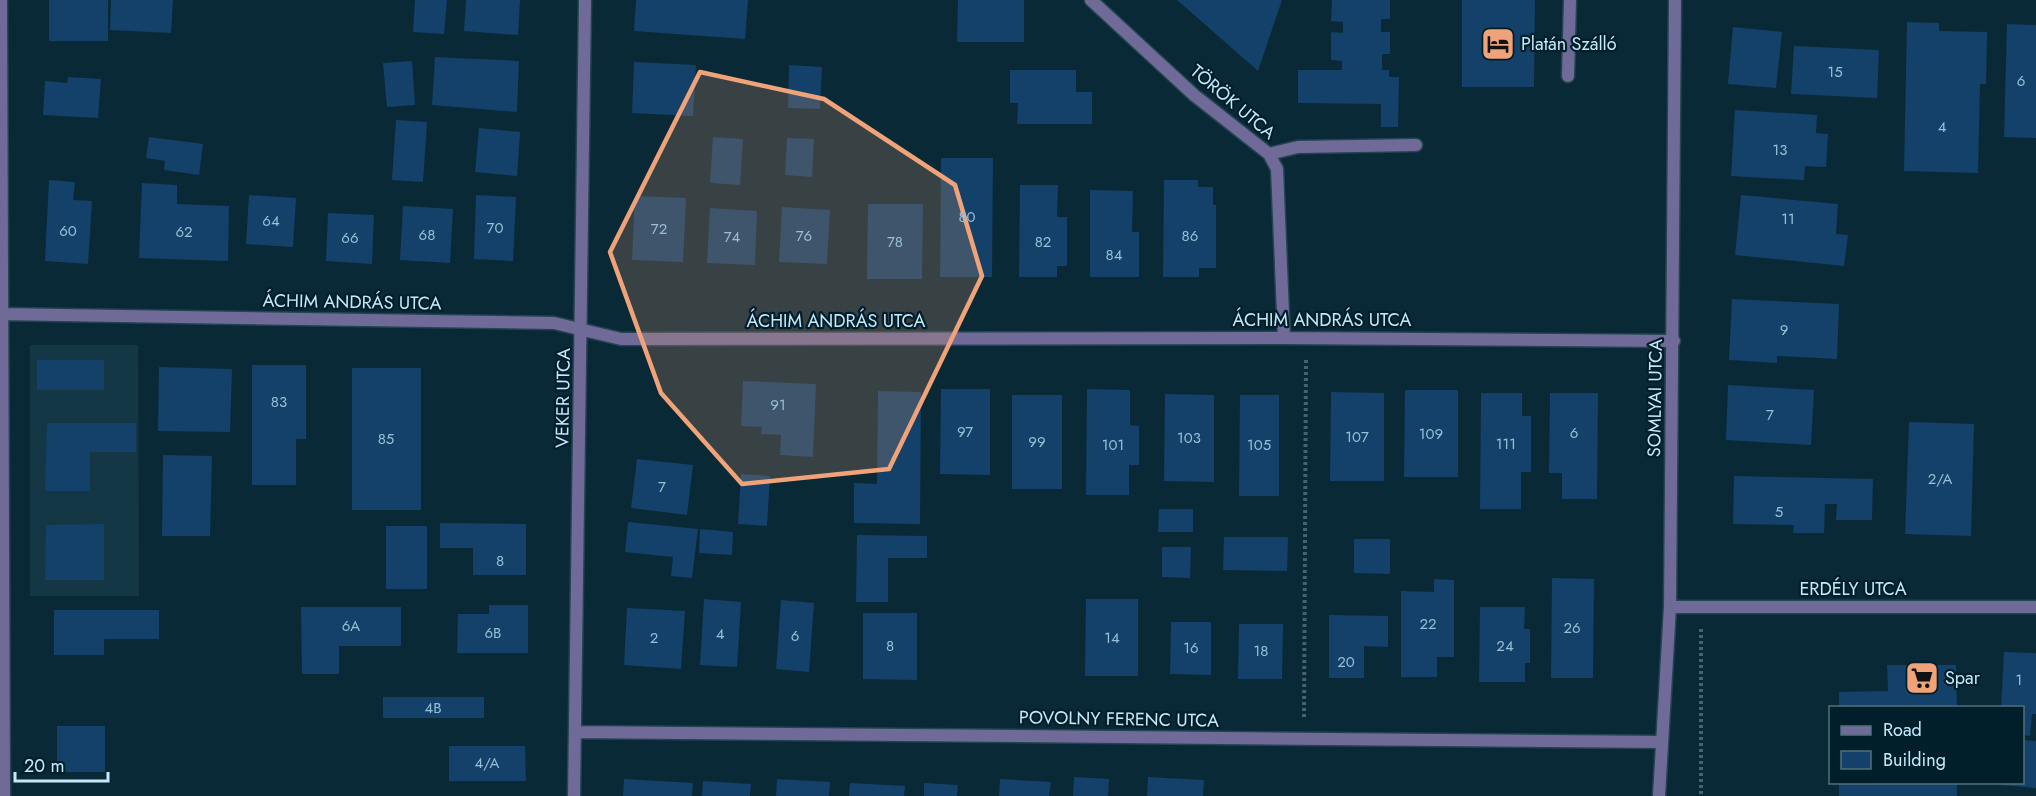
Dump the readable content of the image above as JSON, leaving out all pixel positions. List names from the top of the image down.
{
  "streets": {
    "street": [
      "TÖRÖK UTCA",
      "ÁCHIM ANDRÁS UTCA",
      "VEKER UTCA",
      "SOMLYAI UTCA",
      "ERDÉLY UTCA",
      "POVOLNY FERENC UTCA"
    ]
  },
  "crossings": [
    ["TÖRÖK UTCA", "ÁCHIM ANDRÁS UTCA"],
    ["ÁCHIM ANDRÁS UTCA", "VEKER UTCA"],
    ["ÁCHIM ANDRÁS UTCA", "SOMLYAI UTCA"],
    ["VEKER UTCA", "POVOLNY FERENC UTCA"],
    ["SOMLYAI UTCA", "ERDÉLY UTCA"],
    ["SOMLYAI UTCA", "POVOLNY FERENC UTCA"]
  ],
  "places": {
    "hotel": ["Platán Szálló"],
    "supermarket": ["Spar"]
  },
  "house_numbers": [
    "15",
    "6",
    "4",
    "13",
    "80",
    "11",
    "64",
    "70",
    "72",
    "60",
    "62",
    "68",
    "76",
    "86",
    "74",
    "66",
    "78",
    "82",
    "84",
    "9",
    "83",
    "91",
    "7",
    "97",
    "6",
    "109",
    "107",
    "103",
    "85",
    "99",
    "111",
    "101",
    "105",
    "2/A",
    "7",
    "5",
    "8",
    "22",
    "6A",
    "26",
    "6B",
    "4",
    "6",
    "2",
    "14",
    "8",
    "24",
    "16",
    "18",
    "20",
    "1",
    "4B",
    "4/A"
  ],
  "legend": ["Road", "Building"],
  "scale_bar": "20 m"
}
